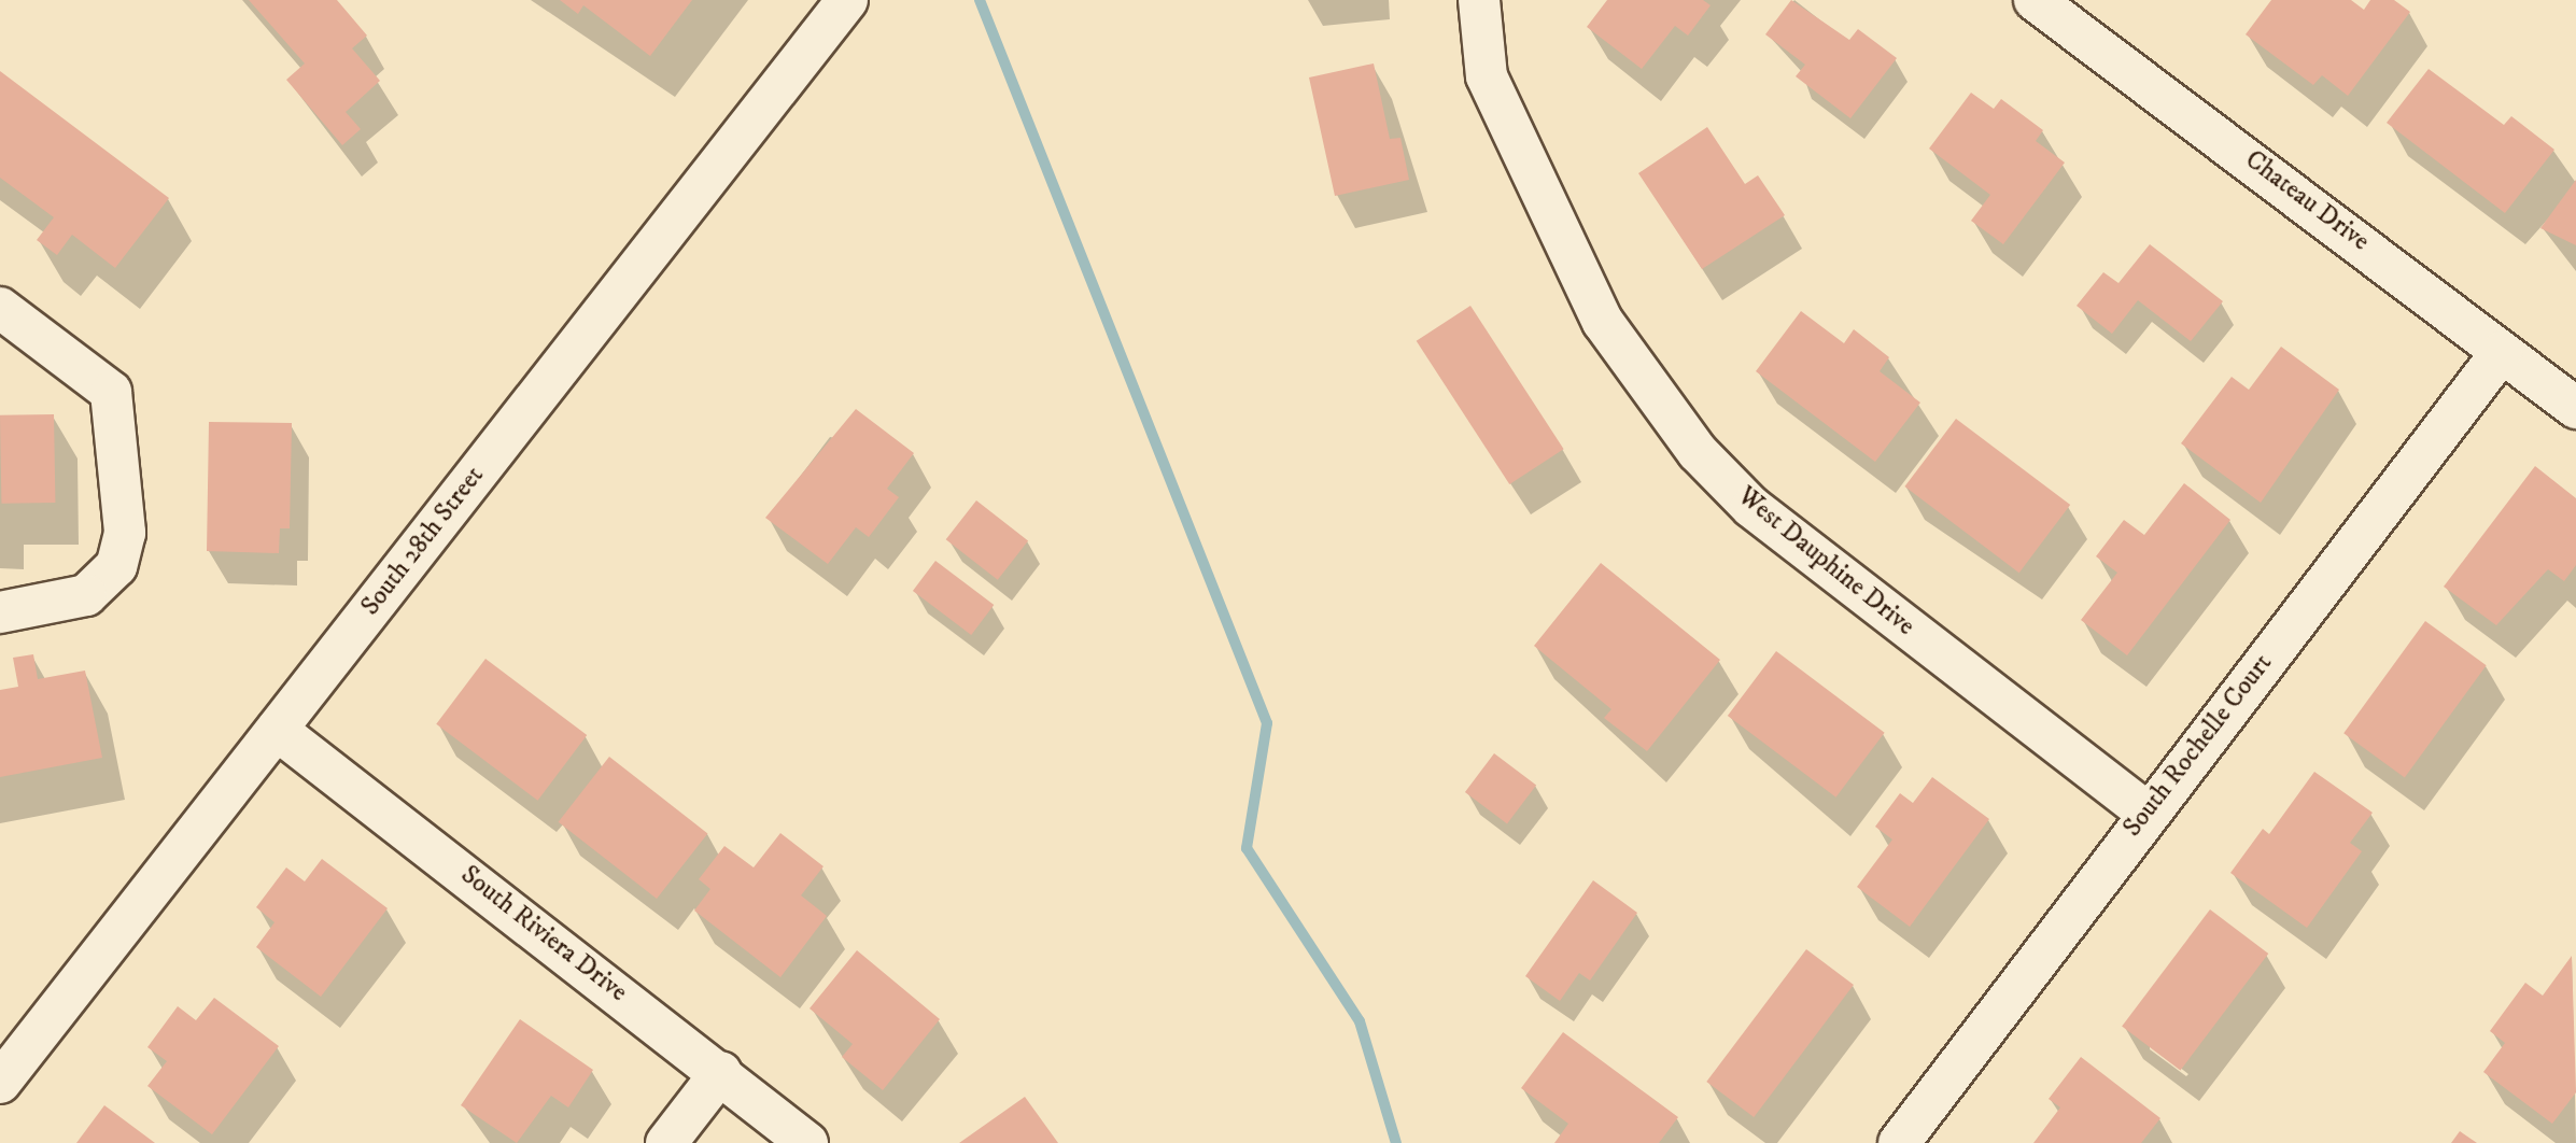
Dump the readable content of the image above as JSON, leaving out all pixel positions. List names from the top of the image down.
{
  "streets": {
    "street": [
      "Chateau Drive",
      "South 28th Street",
      "West Dauphine Drive",
      "South Rochelle Court",
      "South Riviera Drive"
    ]
  },
  "crossings": [
    ["Chateau Drive", "South Rochelle Court"],
    ["South 28th Street", "South Riviera Drive"],
    ["West Dauphine Drive", "South Rochelle Court"]
  ]
}
